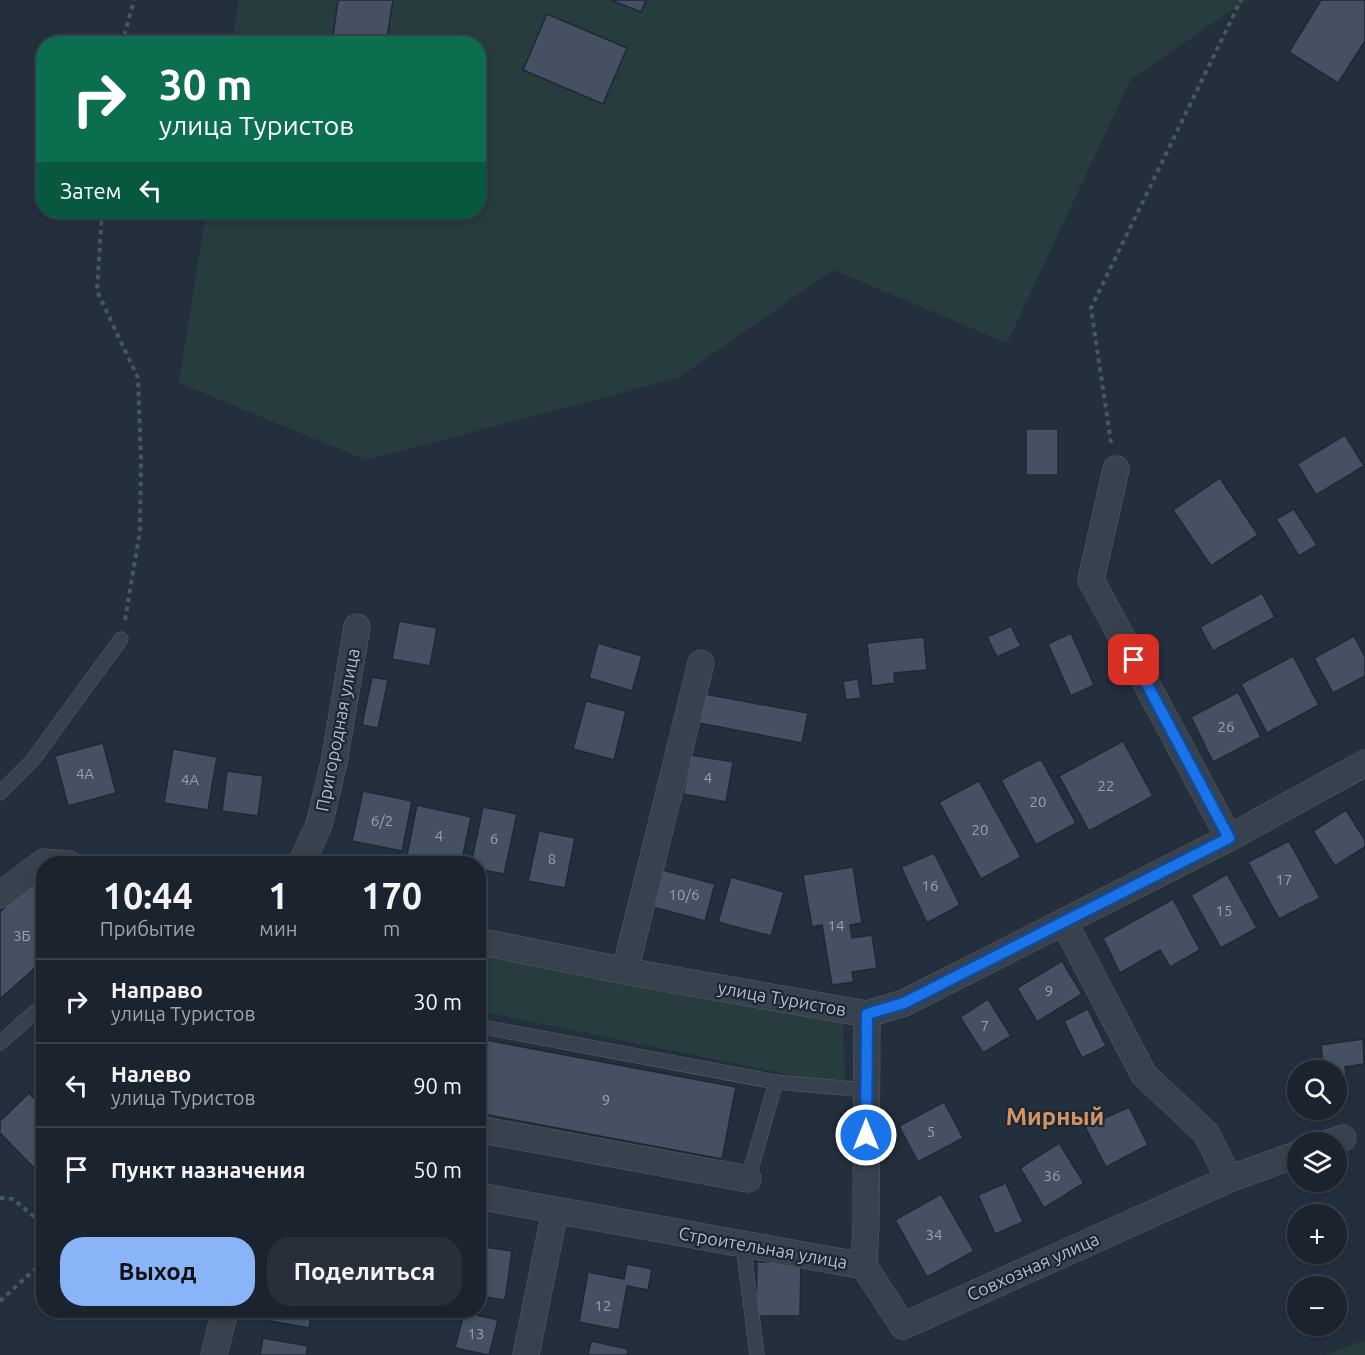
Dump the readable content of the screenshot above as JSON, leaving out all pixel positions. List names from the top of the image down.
{
  "streets": {
    "street": [
      "Пригородная улица",
      "улица Туристов",
      "Строительная улица",
      "Совхозная улица"
    ]
  },
  "crossings": [
    ["улица Туристов", "Строительная улица"],
    ["Строительная улица", "Совхозная улица"]
  ],
  "districts": ["Мирный"],
  "house_numbers": [
    "26",
    "4А",
    "4",
    "4А",
    "22",
    "20",
    "6/2",
    "20",
    "4",
    "6",
    "8",
    "17",
    "16",
    "10/6",
    "15",
    "14",
    "3Б",
    "9",
    "7",
    "9",
    "5",
    "36",
    "34",
    "12",
    "13"
  ],
  "page": {
    "turn": ["30 m", "улица Туристов"],
    "then": "Затем",
    "eta": [
      "10:44",
      "Прибытие",
      "1",
      "мин",
      "170",
      "m"
    ],
    "list": [
      {
        "name": "Направо",
        "note": "улица Туристов",
        "value": "30 m"
      },
      {
        "name": "Налево",
        "note": "улица Туристов",
        "value": "90 m"
      },
      {
        "name": "Пункт назначения",
        "value": "50 m"
      }
    ],
    "map_buttons": ["+", "−"],
    "buttons": ["Выход", "Поделиться"]
  }
}
